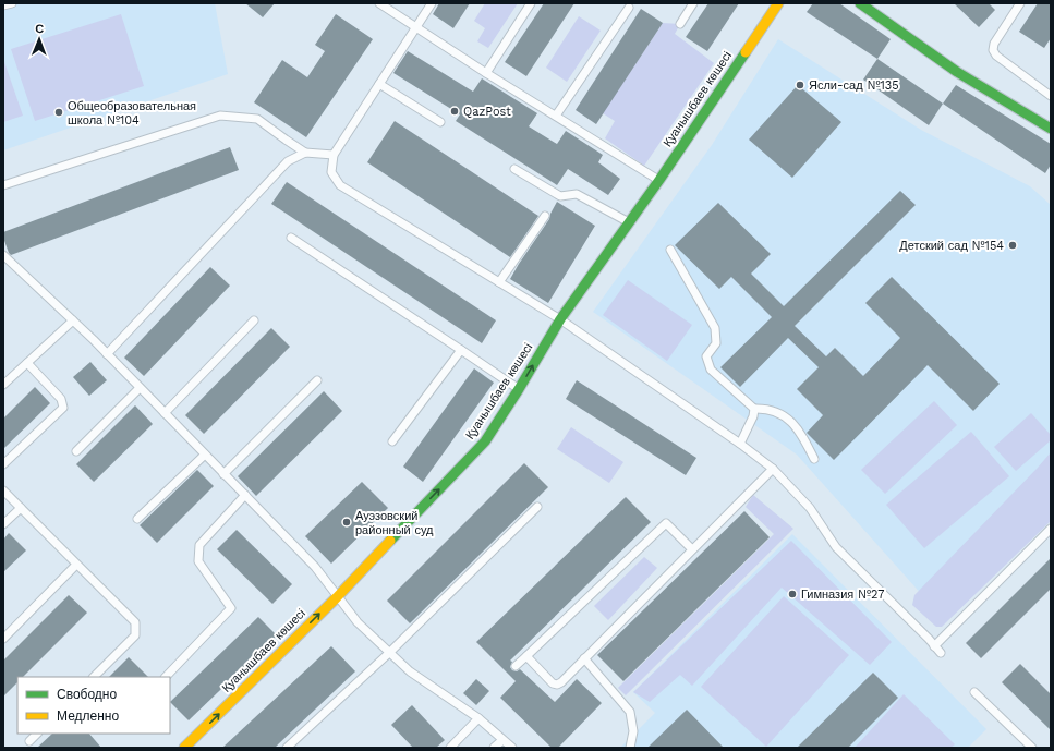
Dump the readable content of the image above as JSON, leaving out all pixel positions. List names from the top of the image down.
{
  "streets": {
    "street": ["Қуанышбаев көшесі"]
  },
  "one_way": ["Қуанышбаев көшесі"],
  "places": [
    "Ясли-сад №135",
    "QazPost",
    "Общеобразовательная школа №104",
    "Детский сад №154",
    "Ауэзовский районный суд",
    "Гимназия №27"
  ],
  "legend": ["Свободно", "Медленно"],
  "north": "top"
}
